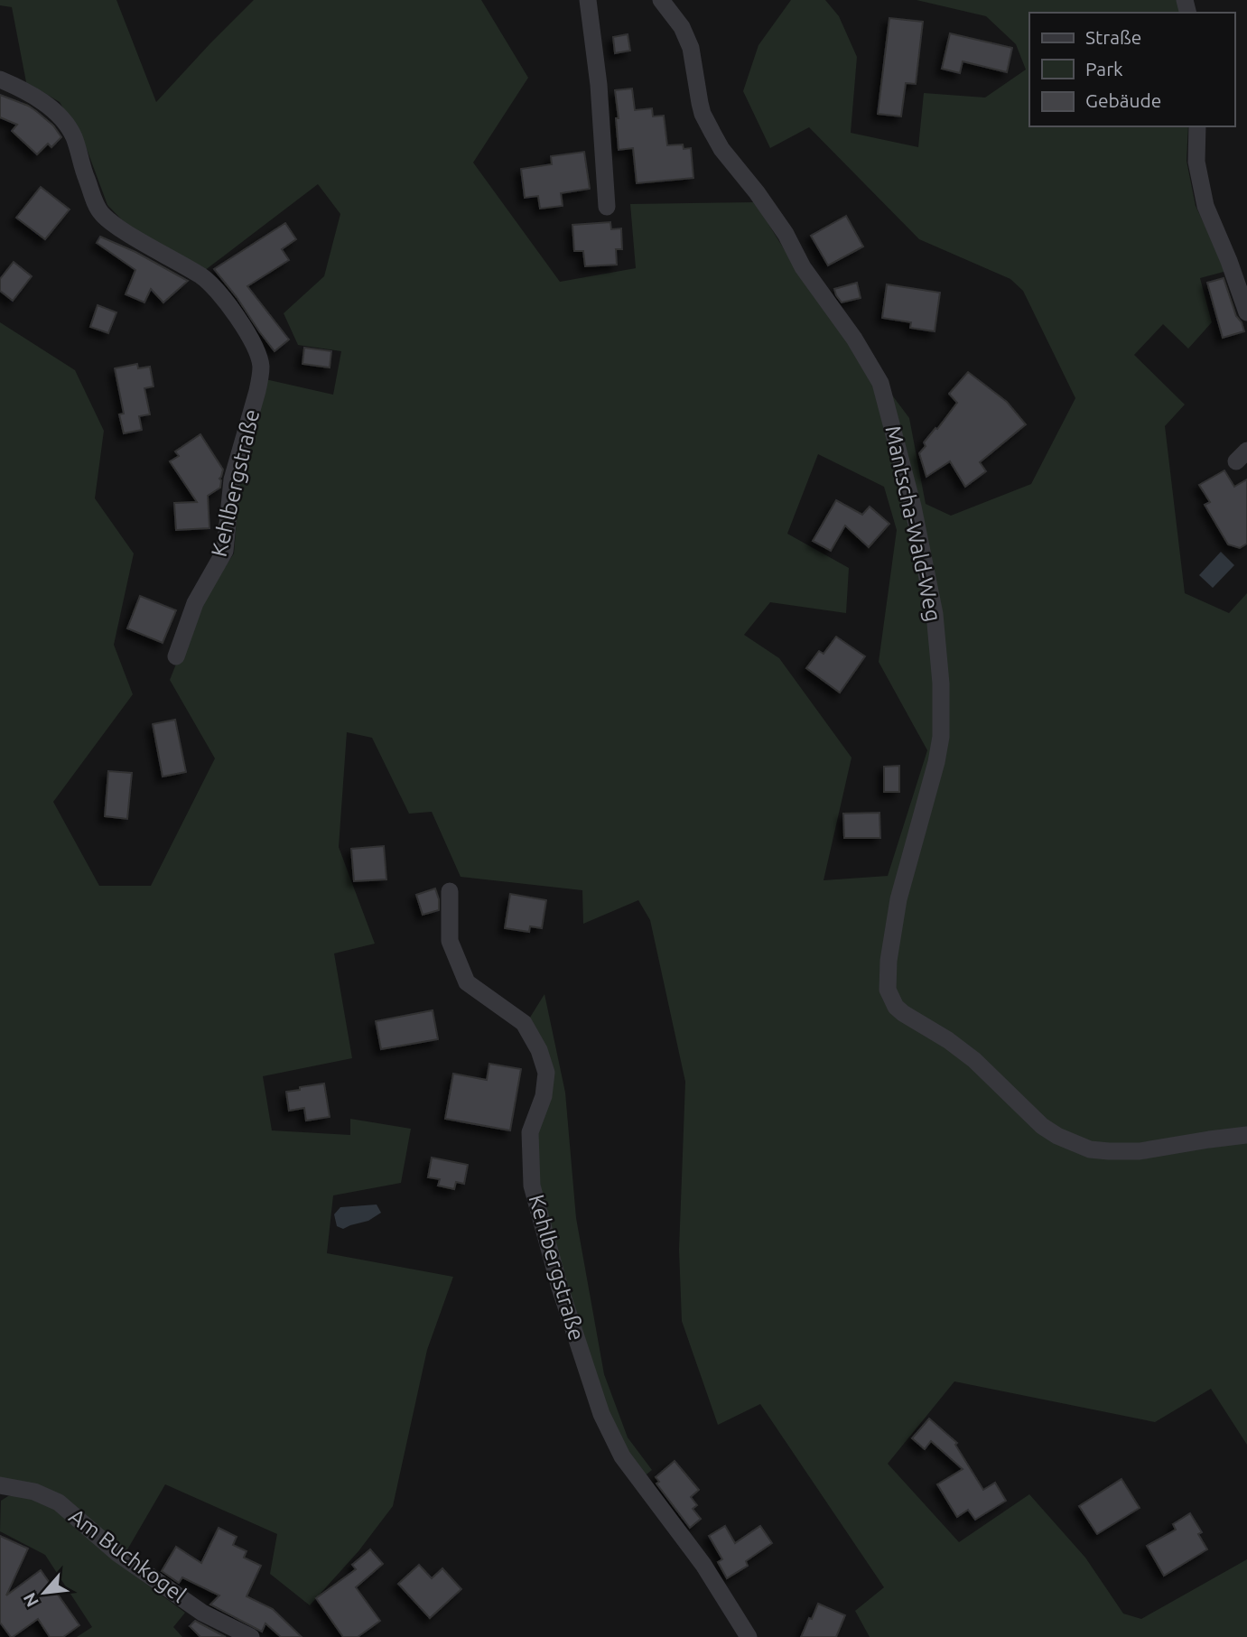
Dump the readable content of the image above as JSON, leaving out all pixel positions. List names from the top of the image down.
{
  "streets": {
    "street": ["Kehlbergstraße", "Mantscha-Wald-Weg", "Am Buchkogel"]
  },
  "legend": ["Straße", "Park", "Gebäude"],
  "north": "bottom left"
}
